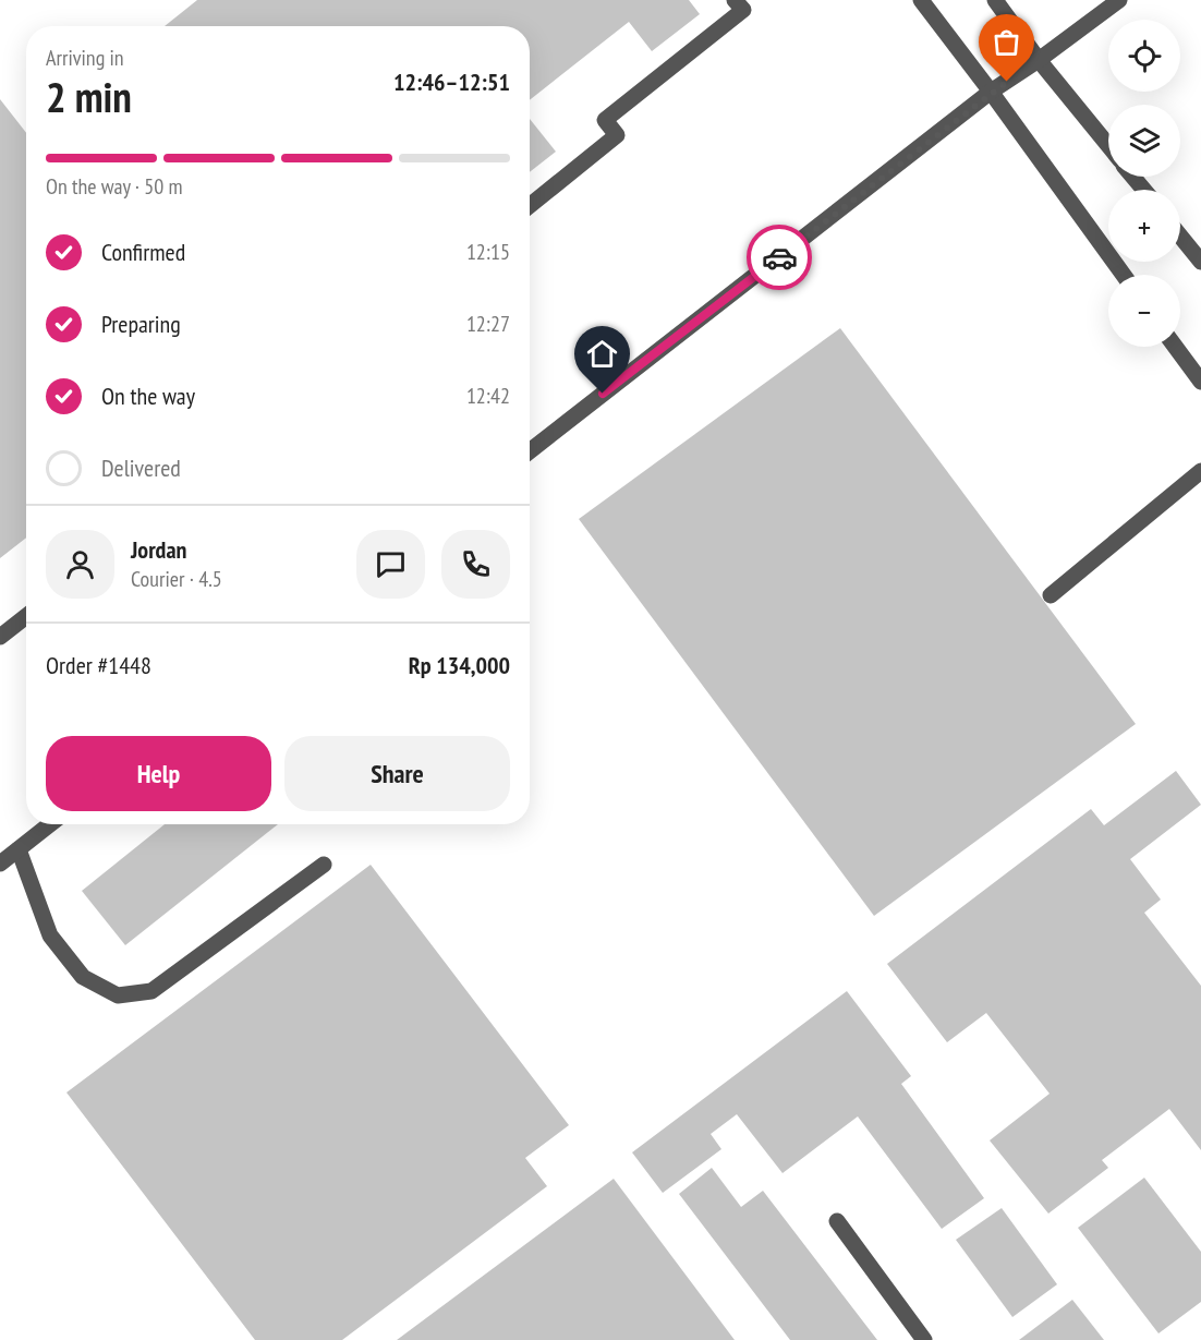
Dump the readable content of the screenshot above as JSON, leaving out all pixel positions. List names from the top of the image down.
{
  "page": {
    "map_buttons": ["+", "−"],
    "heading": ["2 min", "Arriving in", "12:46–12:51"],
    "panel": [
      "Jordan",
      "Courier · 4.5",
      "Order #1448",
      "Rp 134,000"
    ],
    "bar": "On the way · 50 m",
    "list": [
      ["Confirmed", "12:15"],
      ["Preparing", "12:27"],
      ["On the way", "12:42"],
      "Delivered"
    ],
    "buttons": ["Help", "Share"]
  }
}
